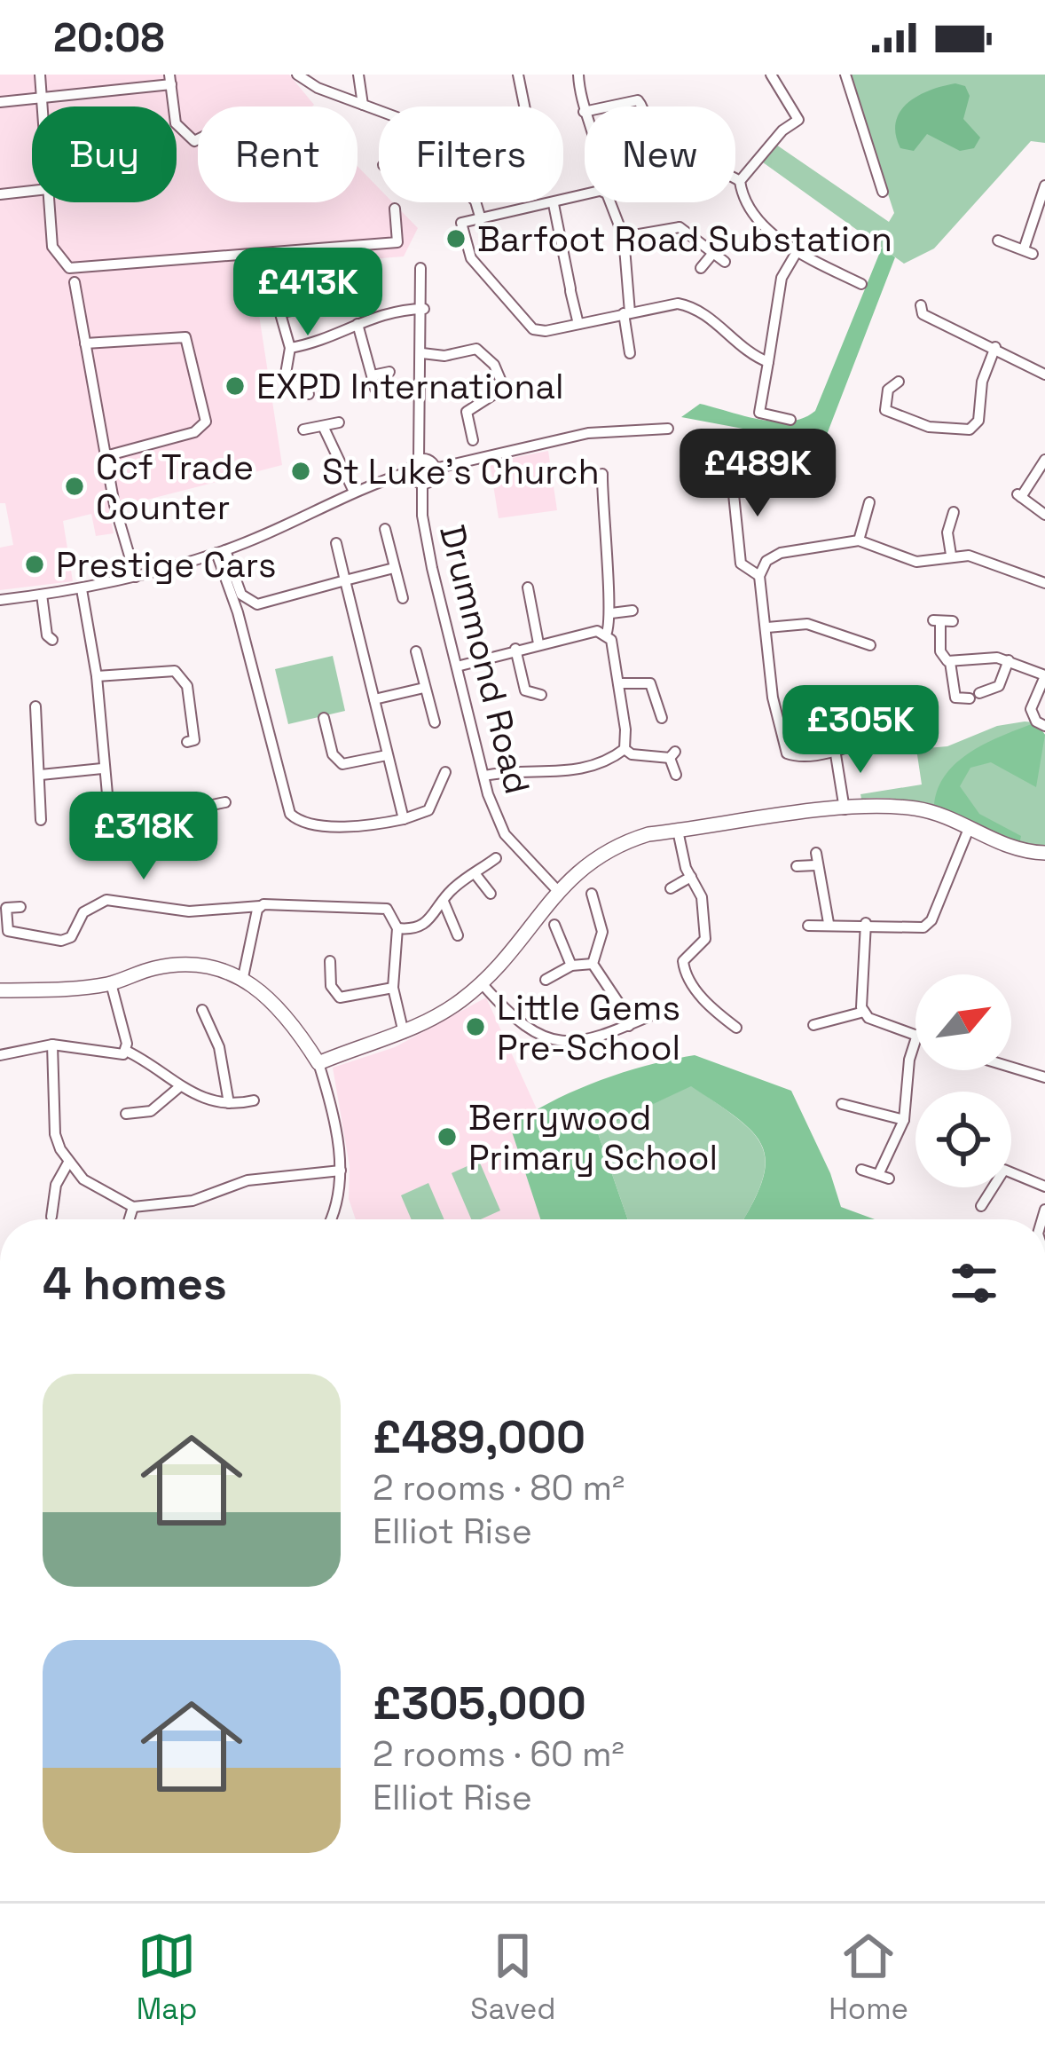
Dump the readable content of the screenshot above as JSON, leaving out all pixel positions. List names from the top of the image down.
{
  "streets": {
    "street": ["Drummond Road"]
  },
  "places": [
    "Barfoot Road Substation",
    "EXPD International",
    "St Luke's Church",
    "Ccf Trade Counter",
    "Prestige Cars",
    "Little Gems Pre-School",
    "Berrywood Primary School"
  ],
  "north": "top right",
  "page": {
    "status": "20:08",
    "chip": [
      "Buy",
      "Rent",
      "Filters",
      "New"
    ],
    "price": [
      "£413K",
      "£489K",
      "£305K",
      "£318K"
    ],
    "heading": "4 homes",
    "list": [
      {
        "name": "£489,000",
        "note": "2 rooms · 80 m² · Elliot Rise"
      },
      {
        "name": "£305,000",
        "note": "2 rooms · 60 m² · Elliot Rise"
      }
    ],
    "tabs": ["Map", "Saved", "Home"]
  }
}
